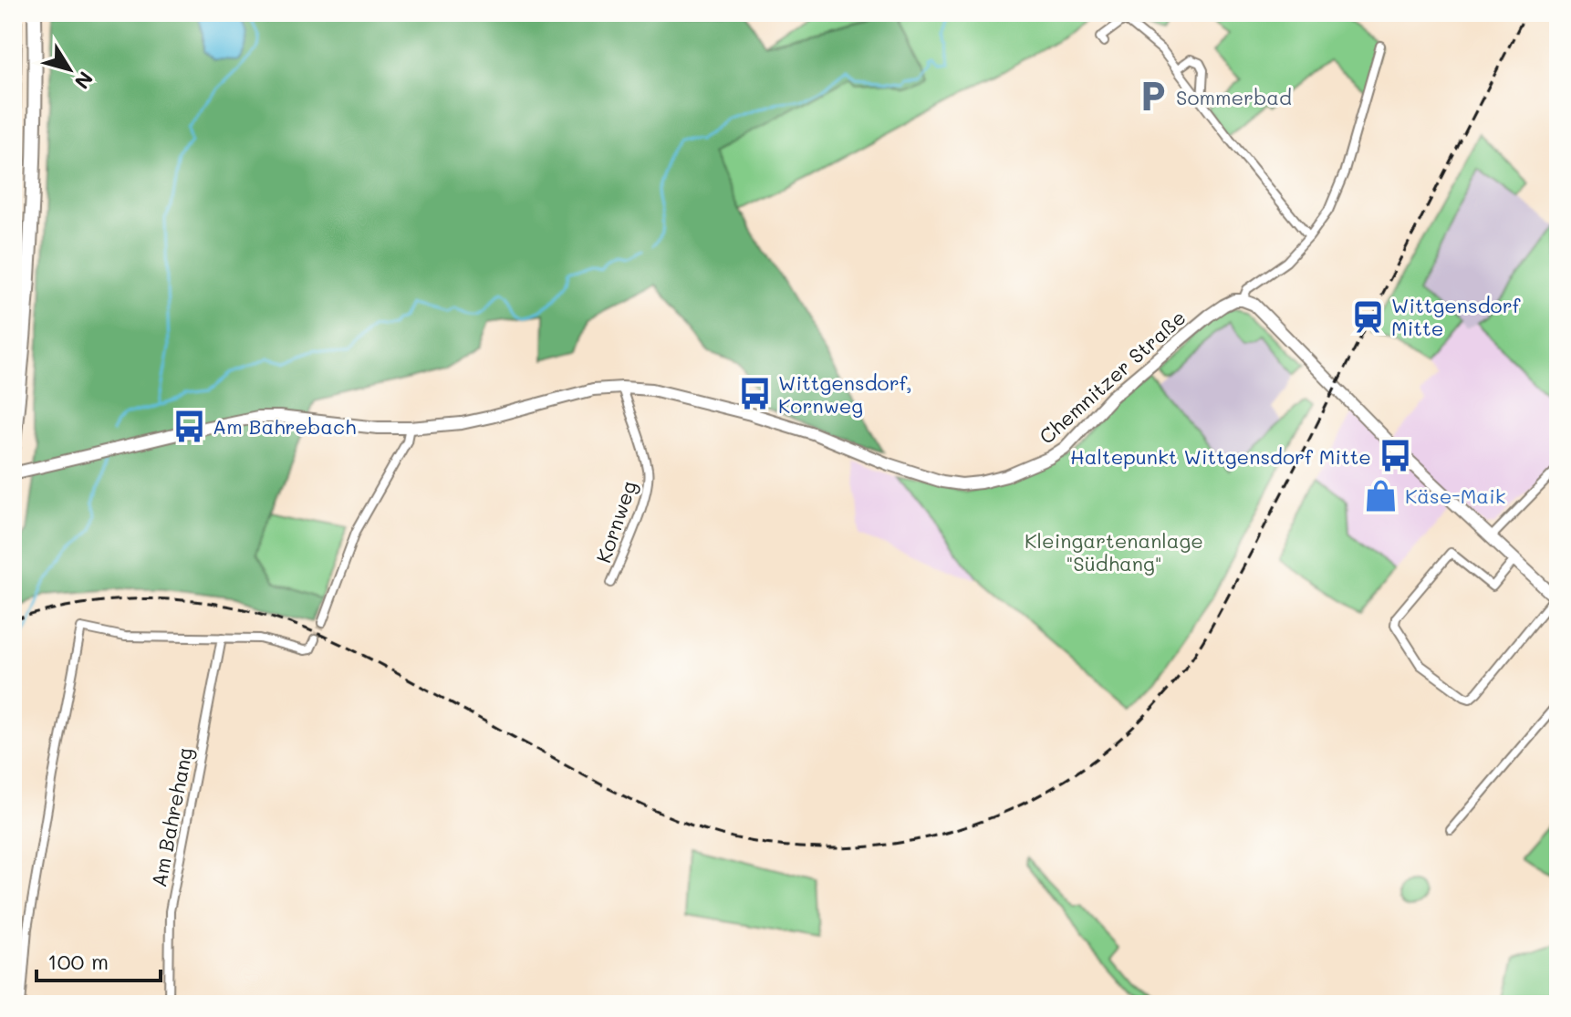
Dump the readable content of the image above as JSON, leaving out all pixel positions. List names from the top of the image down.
{
  "streets": {
    "street": ["Chemnitzer Straße", "Kornweg", "Am Bahrehang"]
  },
  "crossings": [
    ["Chemnitzer Straße", "Kornweg"]
  ],
  "parks": ["Kleingartenanlage \"Südhang\""],
  "places": {
    "parking": ["Sommerbad"],
    "station": ["Wittgensdorf Mitte"],
    "bus stop": ["Wittgensdorf, Kornweg", "Am Bahrebach", "Haltepunkt Wittgensdorf Mitte"],
    "shop": ["Käse-Maik"]
  },
  "scale_bar": "100 m",
  "north": "bottom right"
}
